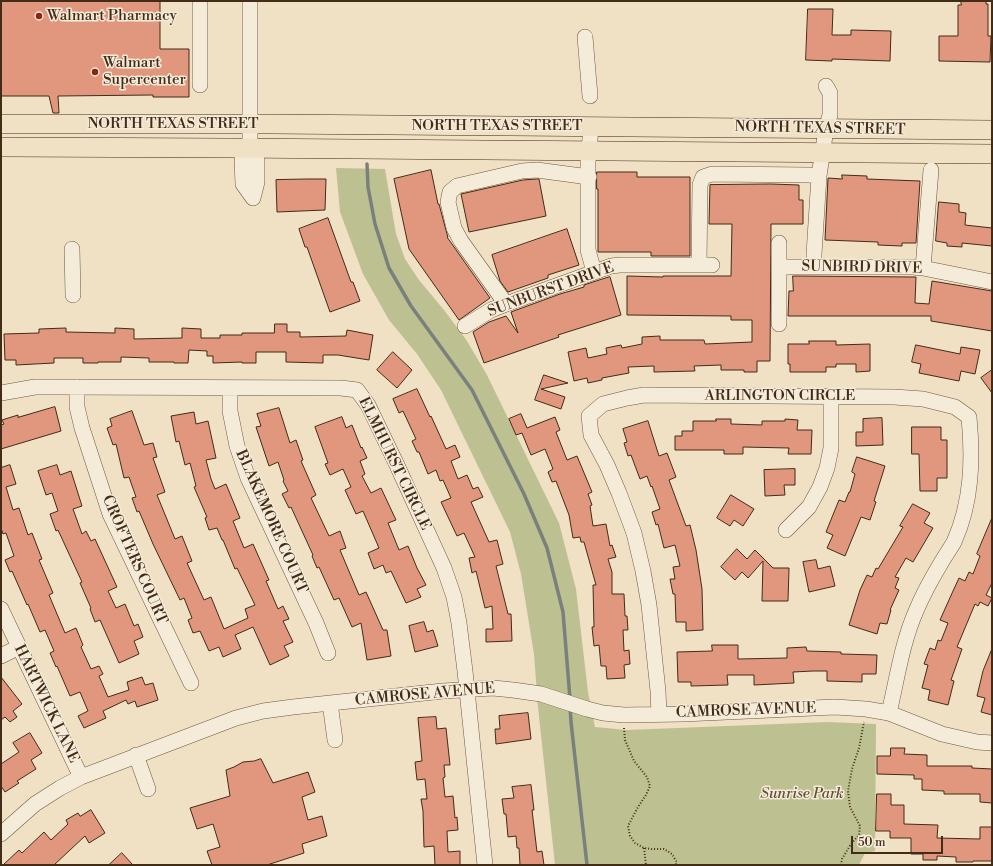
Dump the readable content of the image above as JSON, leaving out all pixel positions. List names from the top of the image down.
{
  "streets": {
    "main road": ["NORTH TEXAS STREET"],
    "street": [
      "SUNBIRD DRIVE",
      "SUNBURST DRIVE",
      "ARLINGTON CIRCLE",
      "ELMHURST CIRCLE",
      "BLAKEMORE COURT",
      "CROFTERS COURT",
      "CAMROSE AVENUE",
      "HARTWICK LANE"
    ]
  },
  "crossings": [
    ["ARLINGTON CIRCLE", "CAMROSE AVENUE"],
    ["ELMHURST CIRCLE", "BLAKEMORE COURT"],
    ["ELMHURST CIRCLE", "CROFTERS COURT"],
    ["ELMHURST CIRCLE", "CAMROSE AVENUE"],
    ["CAMROSE AVENUE", "HARTWICK LANE"]
  ],
  "parks": ["Sunrise Park"],
  "places": ["Walmart Pharmacy", "Walmart Supercenter"],
  "scale_bar": "50 m"
}
